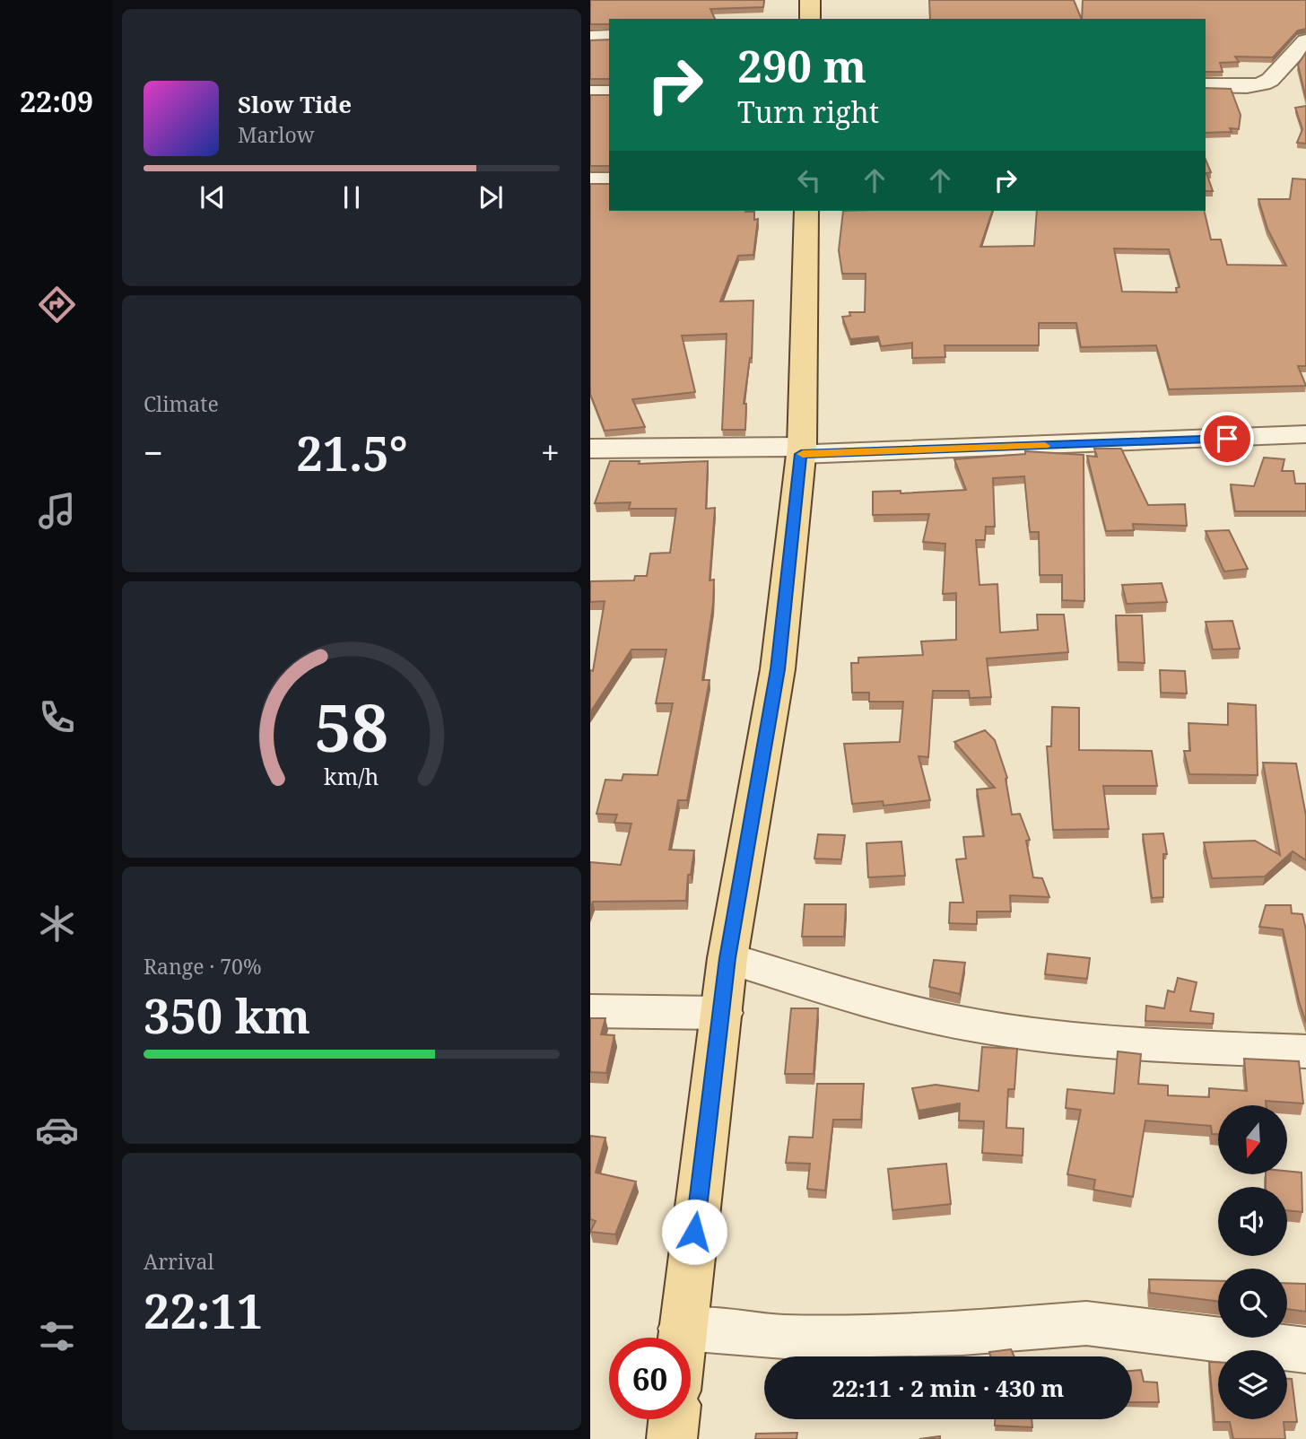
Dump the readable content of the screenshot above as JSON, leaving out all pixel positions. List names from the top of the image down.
{
  "north": "bottom",
  "page": {
    "tabs": "22:09",
    "turn": ["290 m", "Turn right"],
    "song": ["Slow Tide", "Marlow"],
    "tile": [
      "Climate",
      ["Range · 70%", "350 km"],
      ["Arrival", "22:11"]
    ],
    "heat": ["−", "21.5°", "+"],
    "limit": "60",
    "trip": "22:11 · 2 min · 430 m",
    "gauge": ["58", "km/h"]
  }
}
